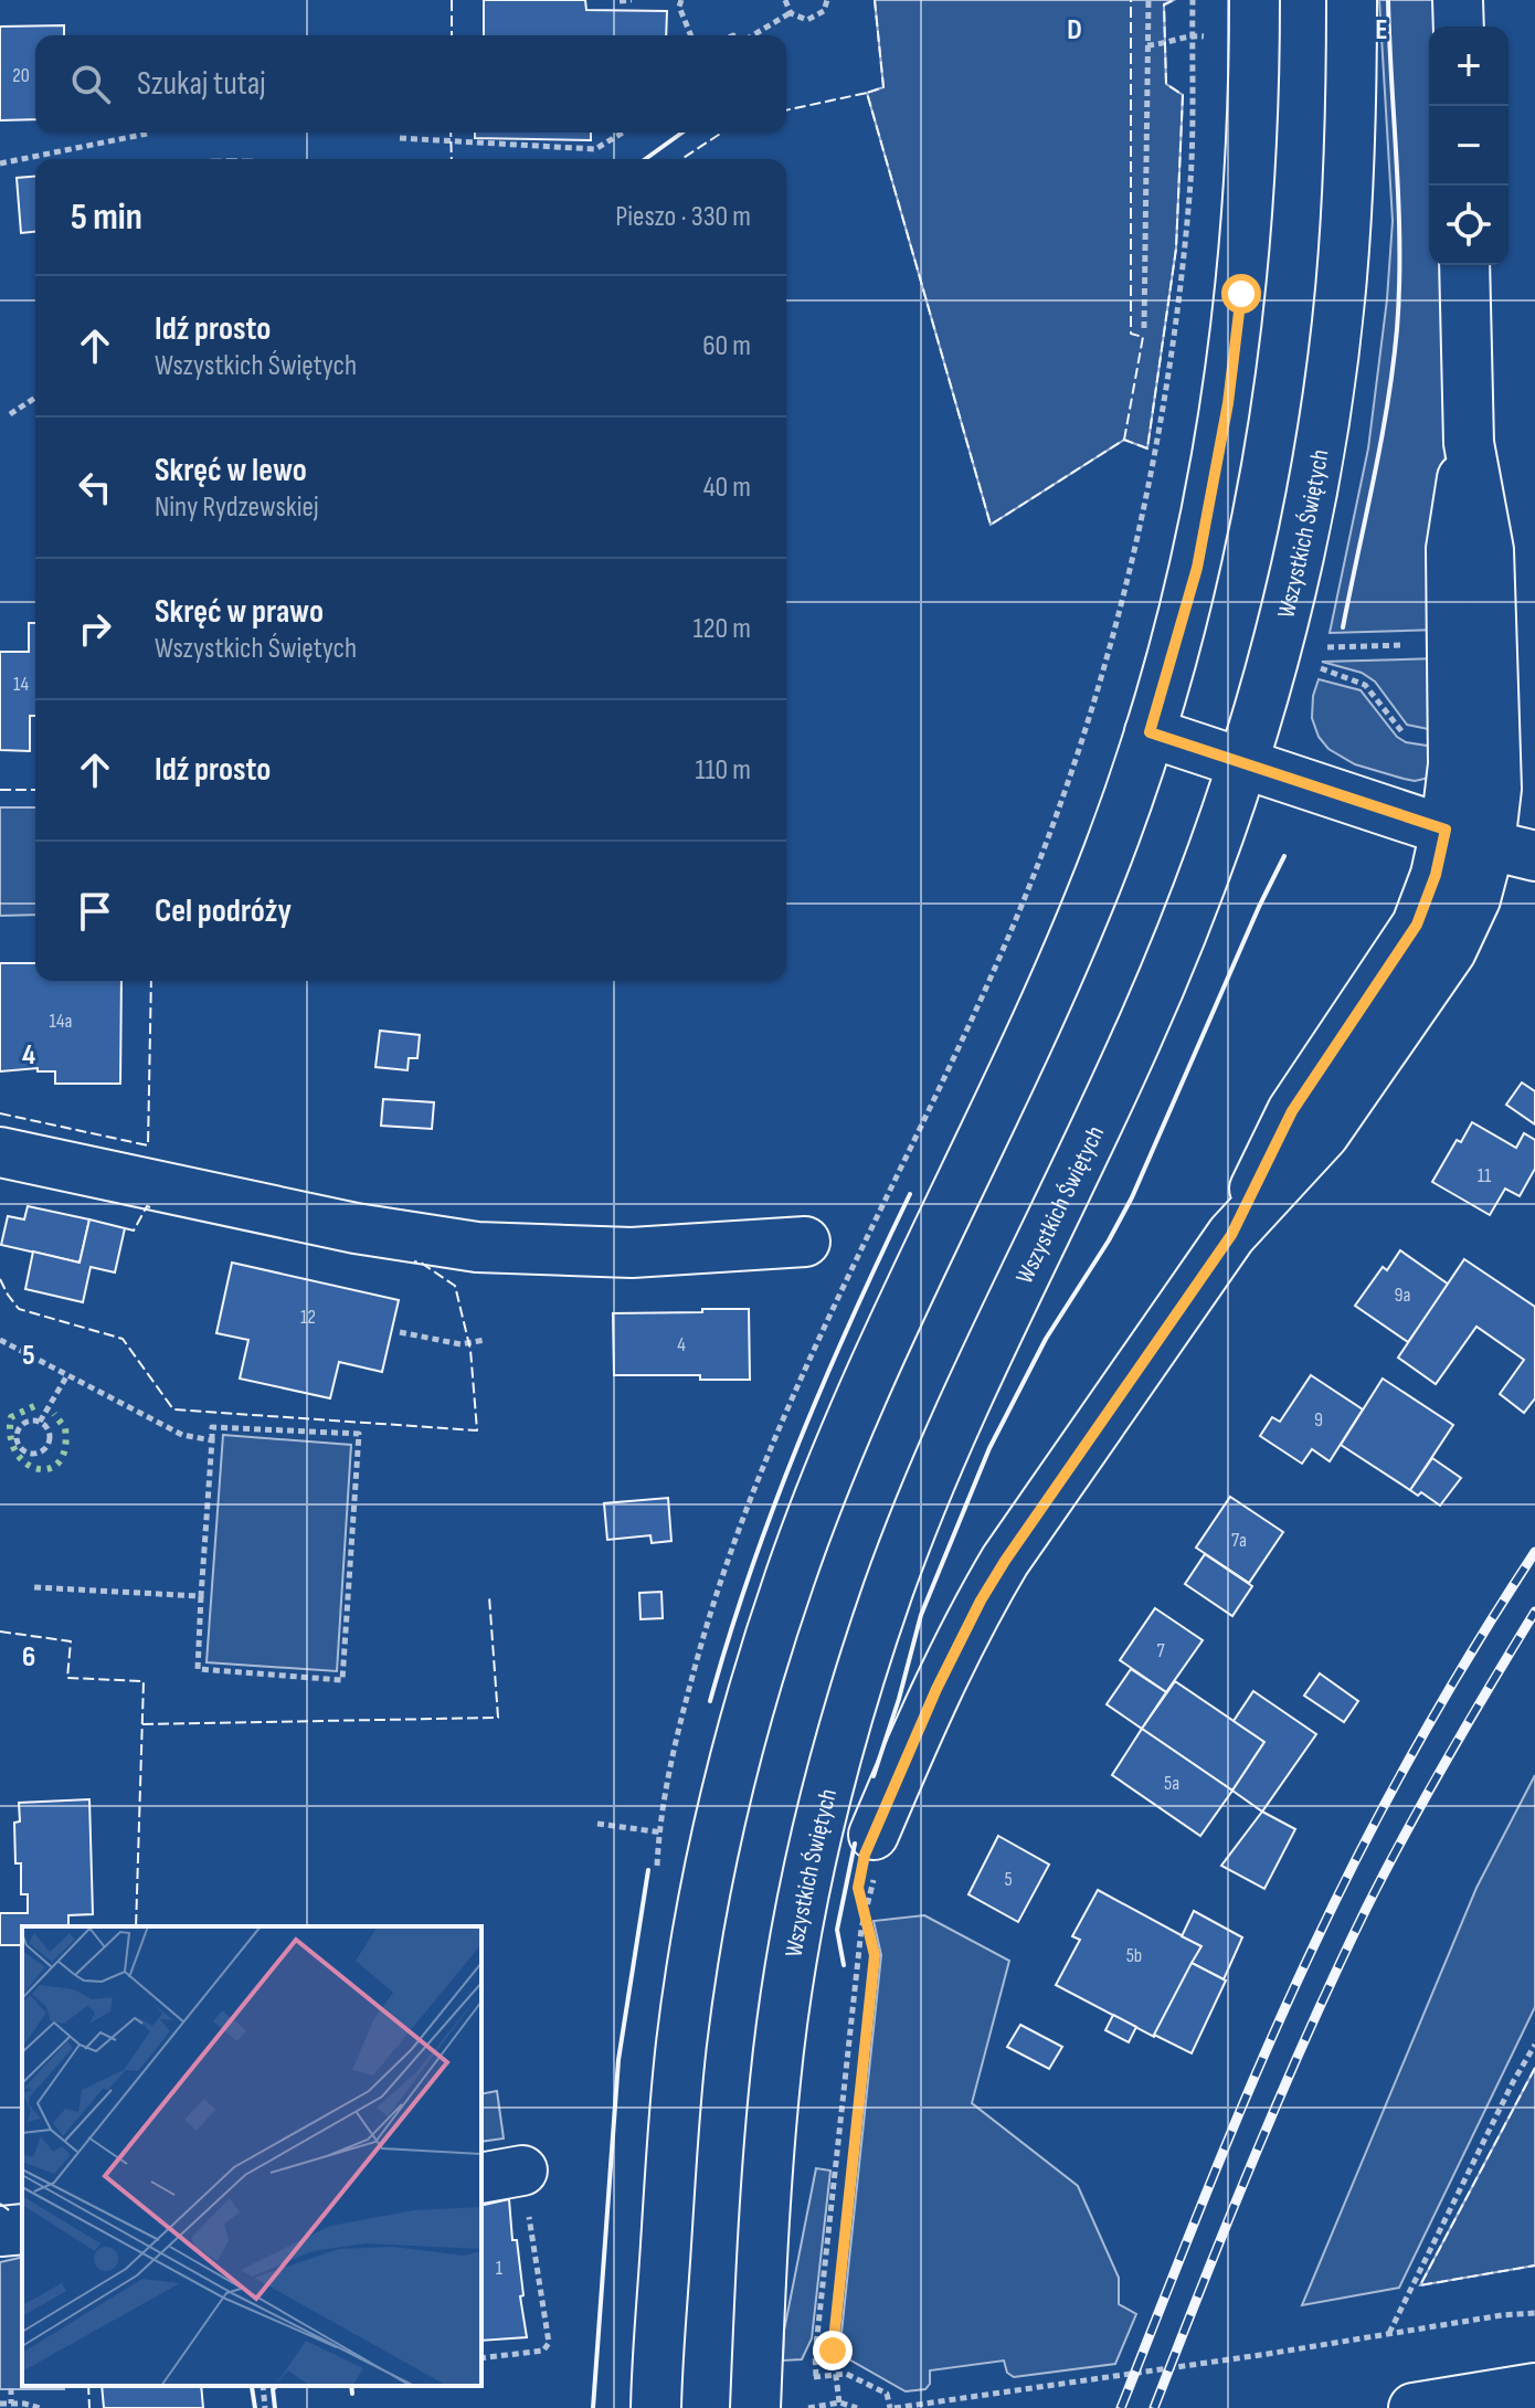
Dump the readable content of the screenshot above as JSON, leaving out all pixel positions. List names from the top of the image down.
{
  "streets": {
    "street": ["Wszystkich Świętych"]
  },
  "house_numbers": [
    "20",
    "14",
    "14a",
    "11",
    "9a",
    "12",
    "4",
    "9",
    "7a",
    "7",
    "5a",
    "5",
    "5b",
    "1"
  ],
  "page": {
    "map_buttons": ["+", "−"],
    "search": "Szukaj tutaj",
    "heading": ["5 min", "Pieszo · 330 m"],
    "list": [
      ["Idź prosto", "Wszystkich Świętych", "60 m"],
      ["Skręć w lewo", "Niny Rydzewskiej", "40 m"],
      ["Skręć w prawo", "Wszystkich Świętych", "120 m"],
      ["Idź prosto", "110 m"],
      "Cel podróży"
    ]
  },
  "grid": {
    "columns": ["D", "E"],
    "rows": ["4", "5", "6"]
  }
}
